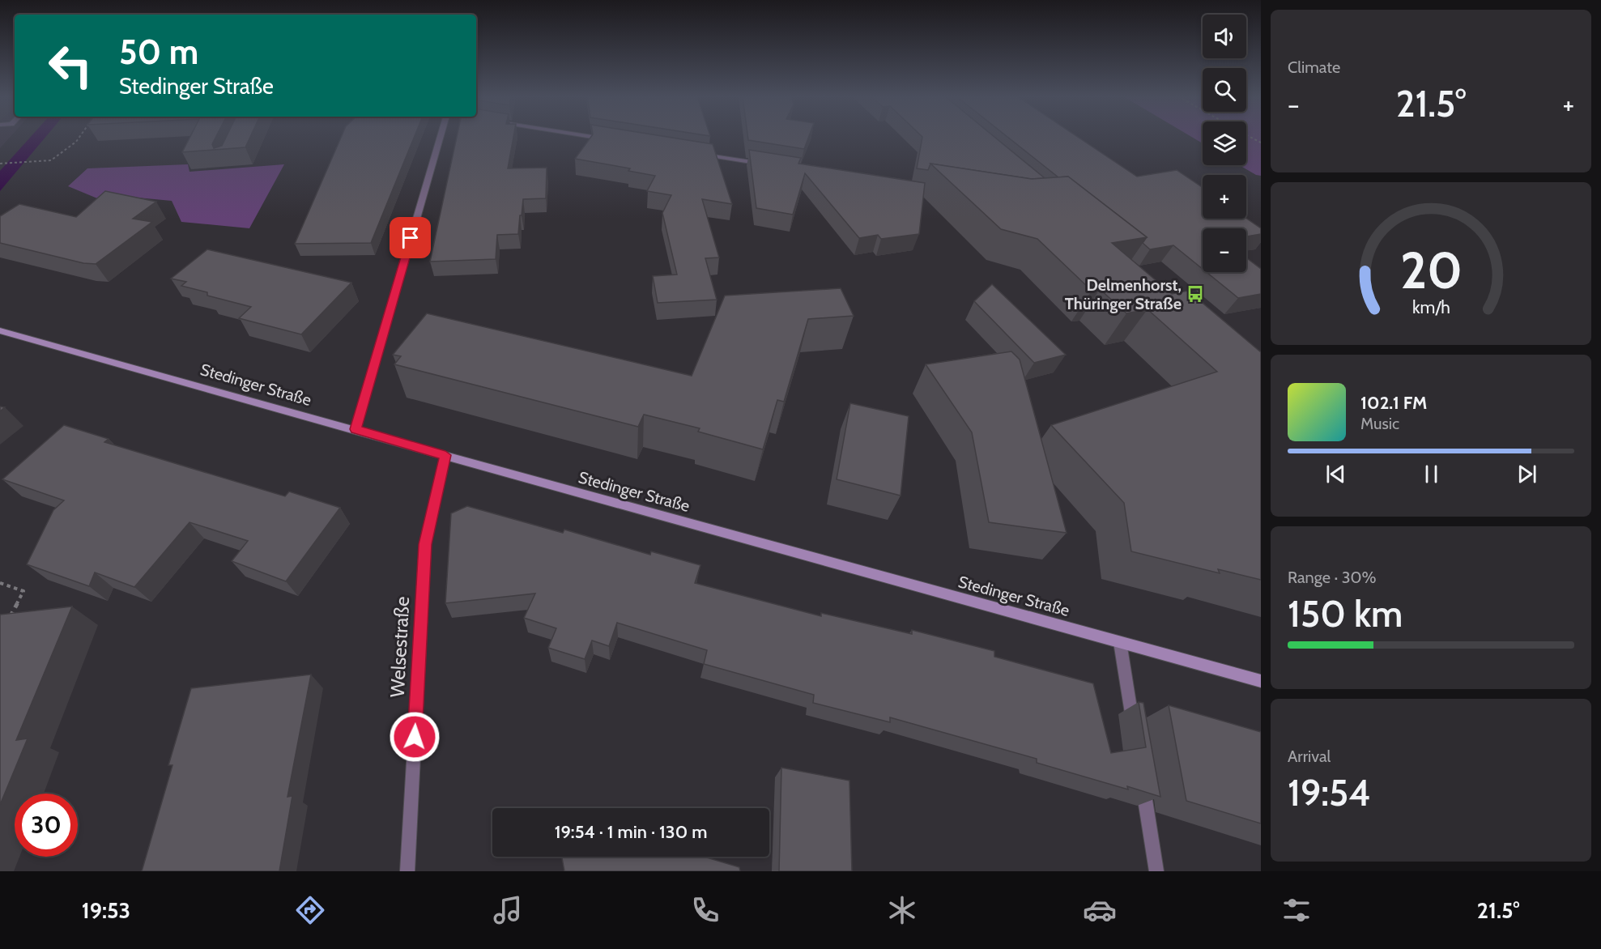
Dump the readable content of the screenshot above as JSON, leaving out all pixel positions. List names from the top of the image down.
{
  "streets": {
    "main road": ["Stedinger Straße"],
    "street": ["Welsestraße"]
  },
  "crossings": [
    ["Stedinger Straße", "Welsestraße"]
  ],
  "places": {
    "bus stop": ["Delmenhorst, Thüringer Straße"]
  },
  "page": {
    "tile": [
      "Climate",
      ["Range · 30%", "150 km"],
      ["Arrival", "19:54"]
    ],
    "map_buttons": ["+", "−"],
    "turn": ["50 m", "Stedinger Straße"],
    "heat": ["−", "21.5°", "+"],
    "song": ["102.1 FM", "Music"],
    "limit": "30",
    "trip": "19:54 · 1 min · 130 m",
    "tabs": ["19:53", "21.5°"],
    "gauge": ["20", "km/h"]
  }
}
